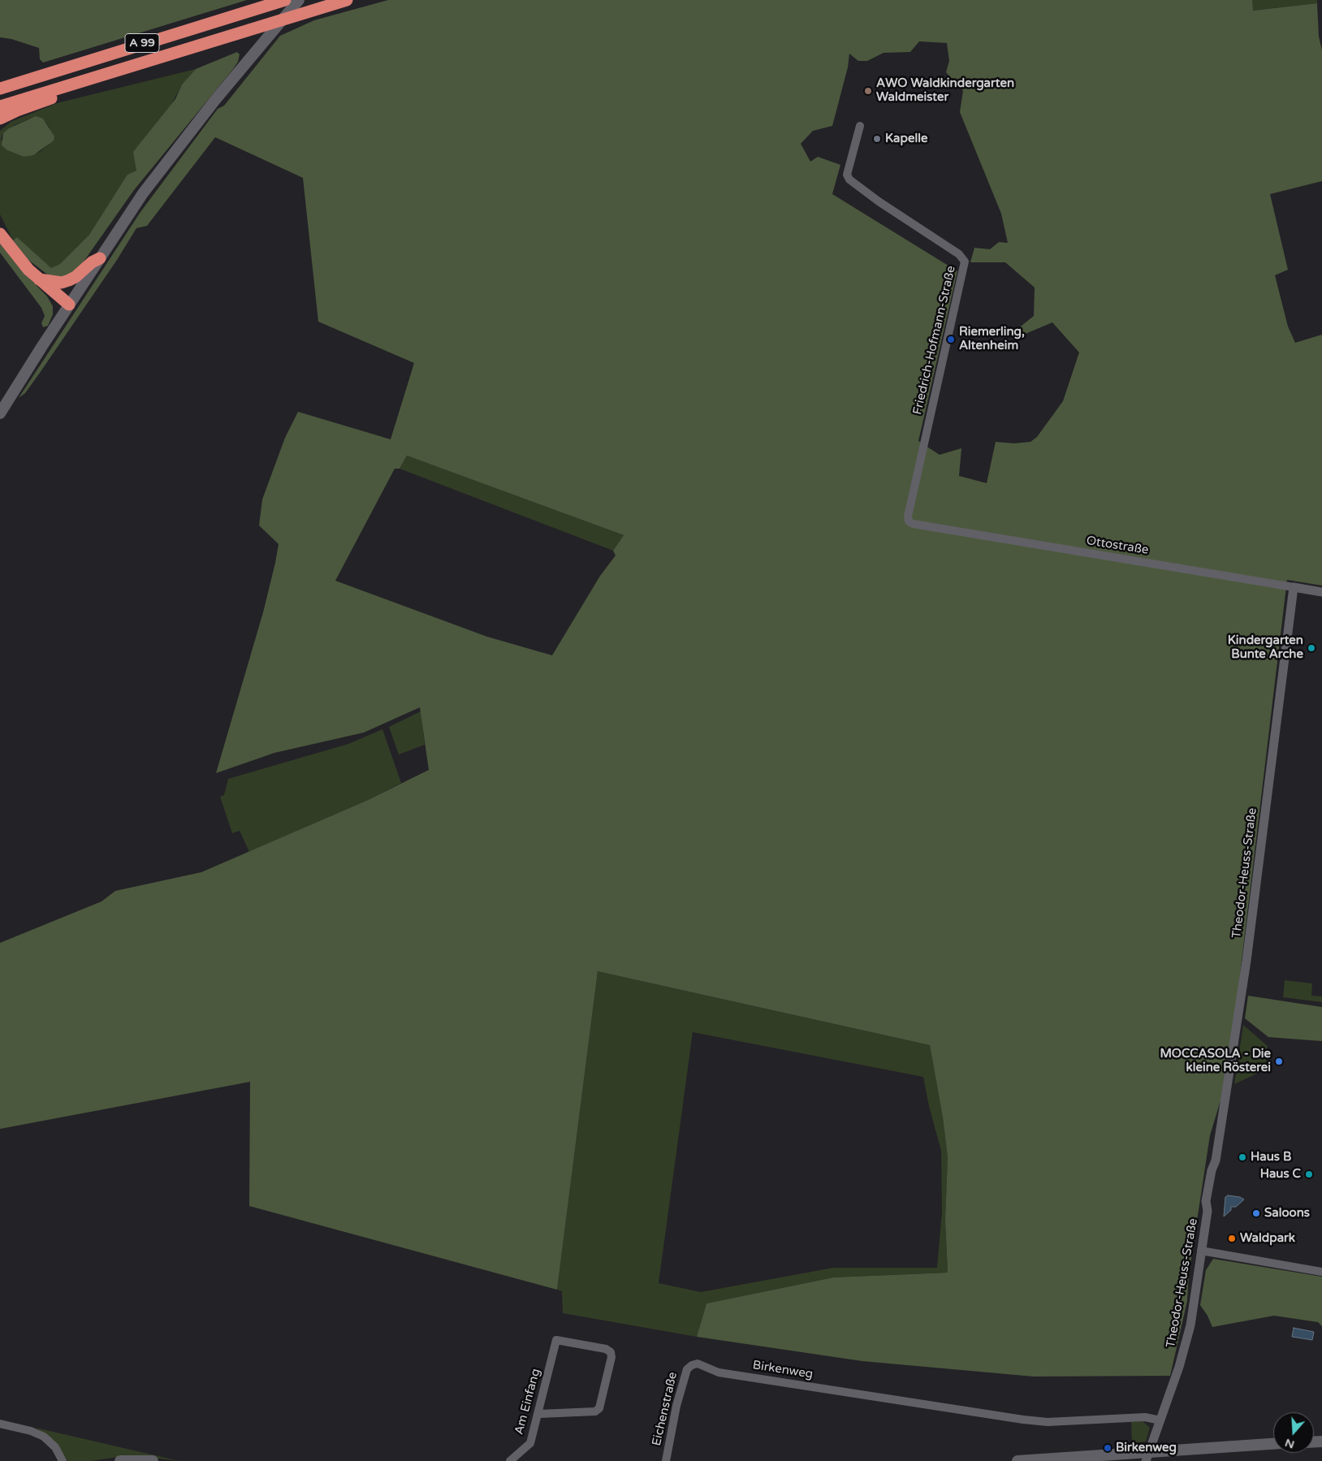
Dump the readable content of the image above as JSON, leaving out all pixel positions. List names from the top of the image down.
{
  "streets": {
    "highway": ["A 99"],
    "street": [
      "Friedrich-Hofmann-Straße",
      "Ottostraße",
      "Theodor-Heuss-Straße",
      "Birkenweg",
      "Am Einfang",
      "Eichenstraße"
    ]
  },
  "crossings": [
    ["Friedrich-Hofmann-Straße", "Ottostraße"],
    ["Ottostraße", "Theodor-Heuss-Straße"],
    ["Theodor-Heuss-Straße", "Birkenweg"],
    ["Birkenweg", "Eichenstraße"]
  ],
  "places": [
    "AWO Waldkindergarten Waldmeister",
    "Kapelle",
    "Riemerling, Altenheim",
    "Kindergarten Bunte Arche",
    "MOCCASOLA - Die kleine Rösterei",
    "Haus B",
    "Haus C",
    "Saloons",
    "Waldpark",
    "Birkenweg"
  ],
  "north": "bottom"
}
